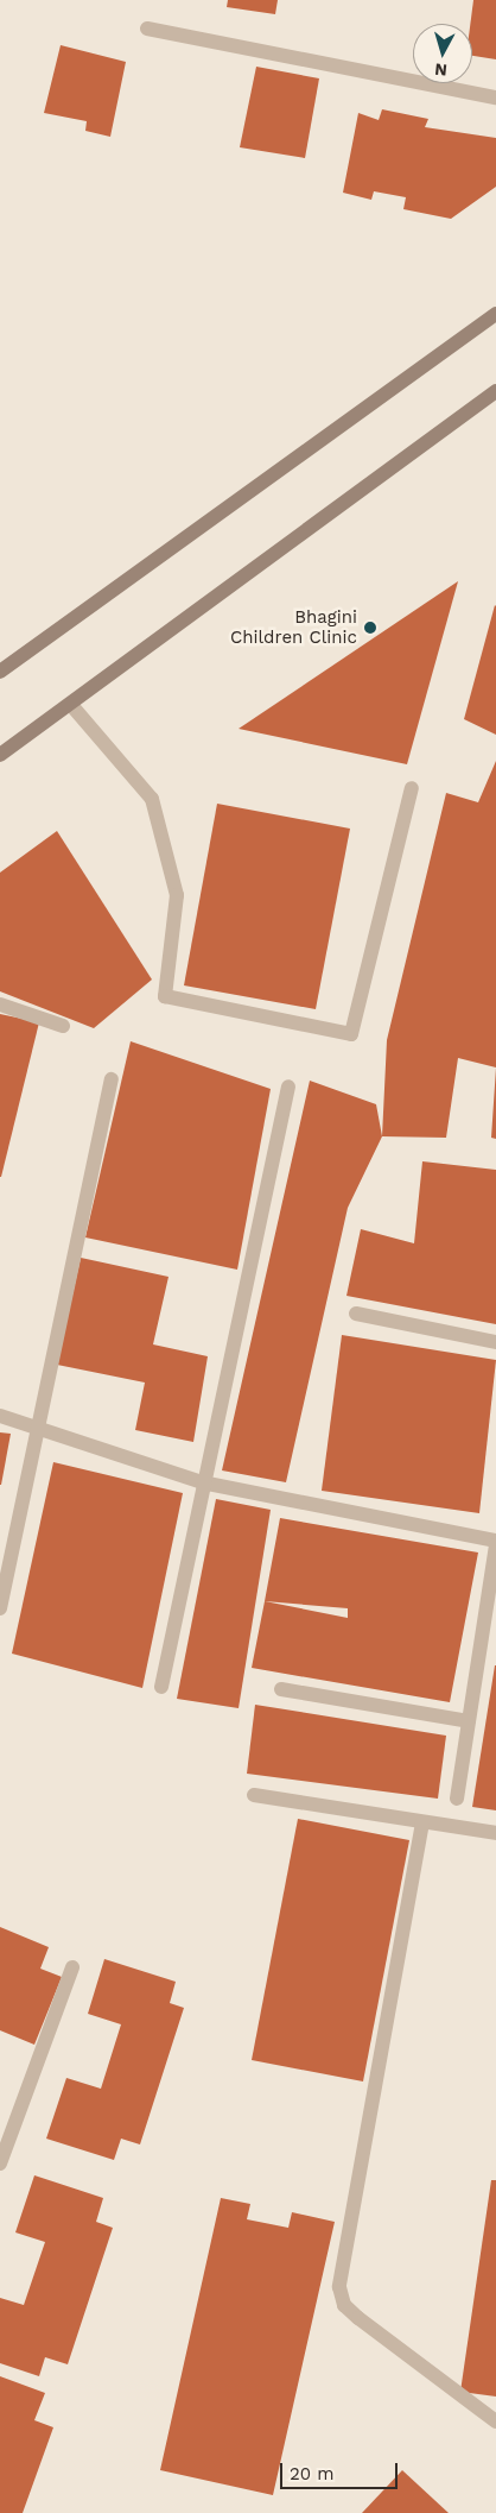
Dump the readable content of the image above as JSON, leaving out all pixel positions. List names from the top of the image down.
{
  "places": ["Bhagini Children Clinic"],
  "scale_bar": "20 m",
  "north": "bottom"
}
